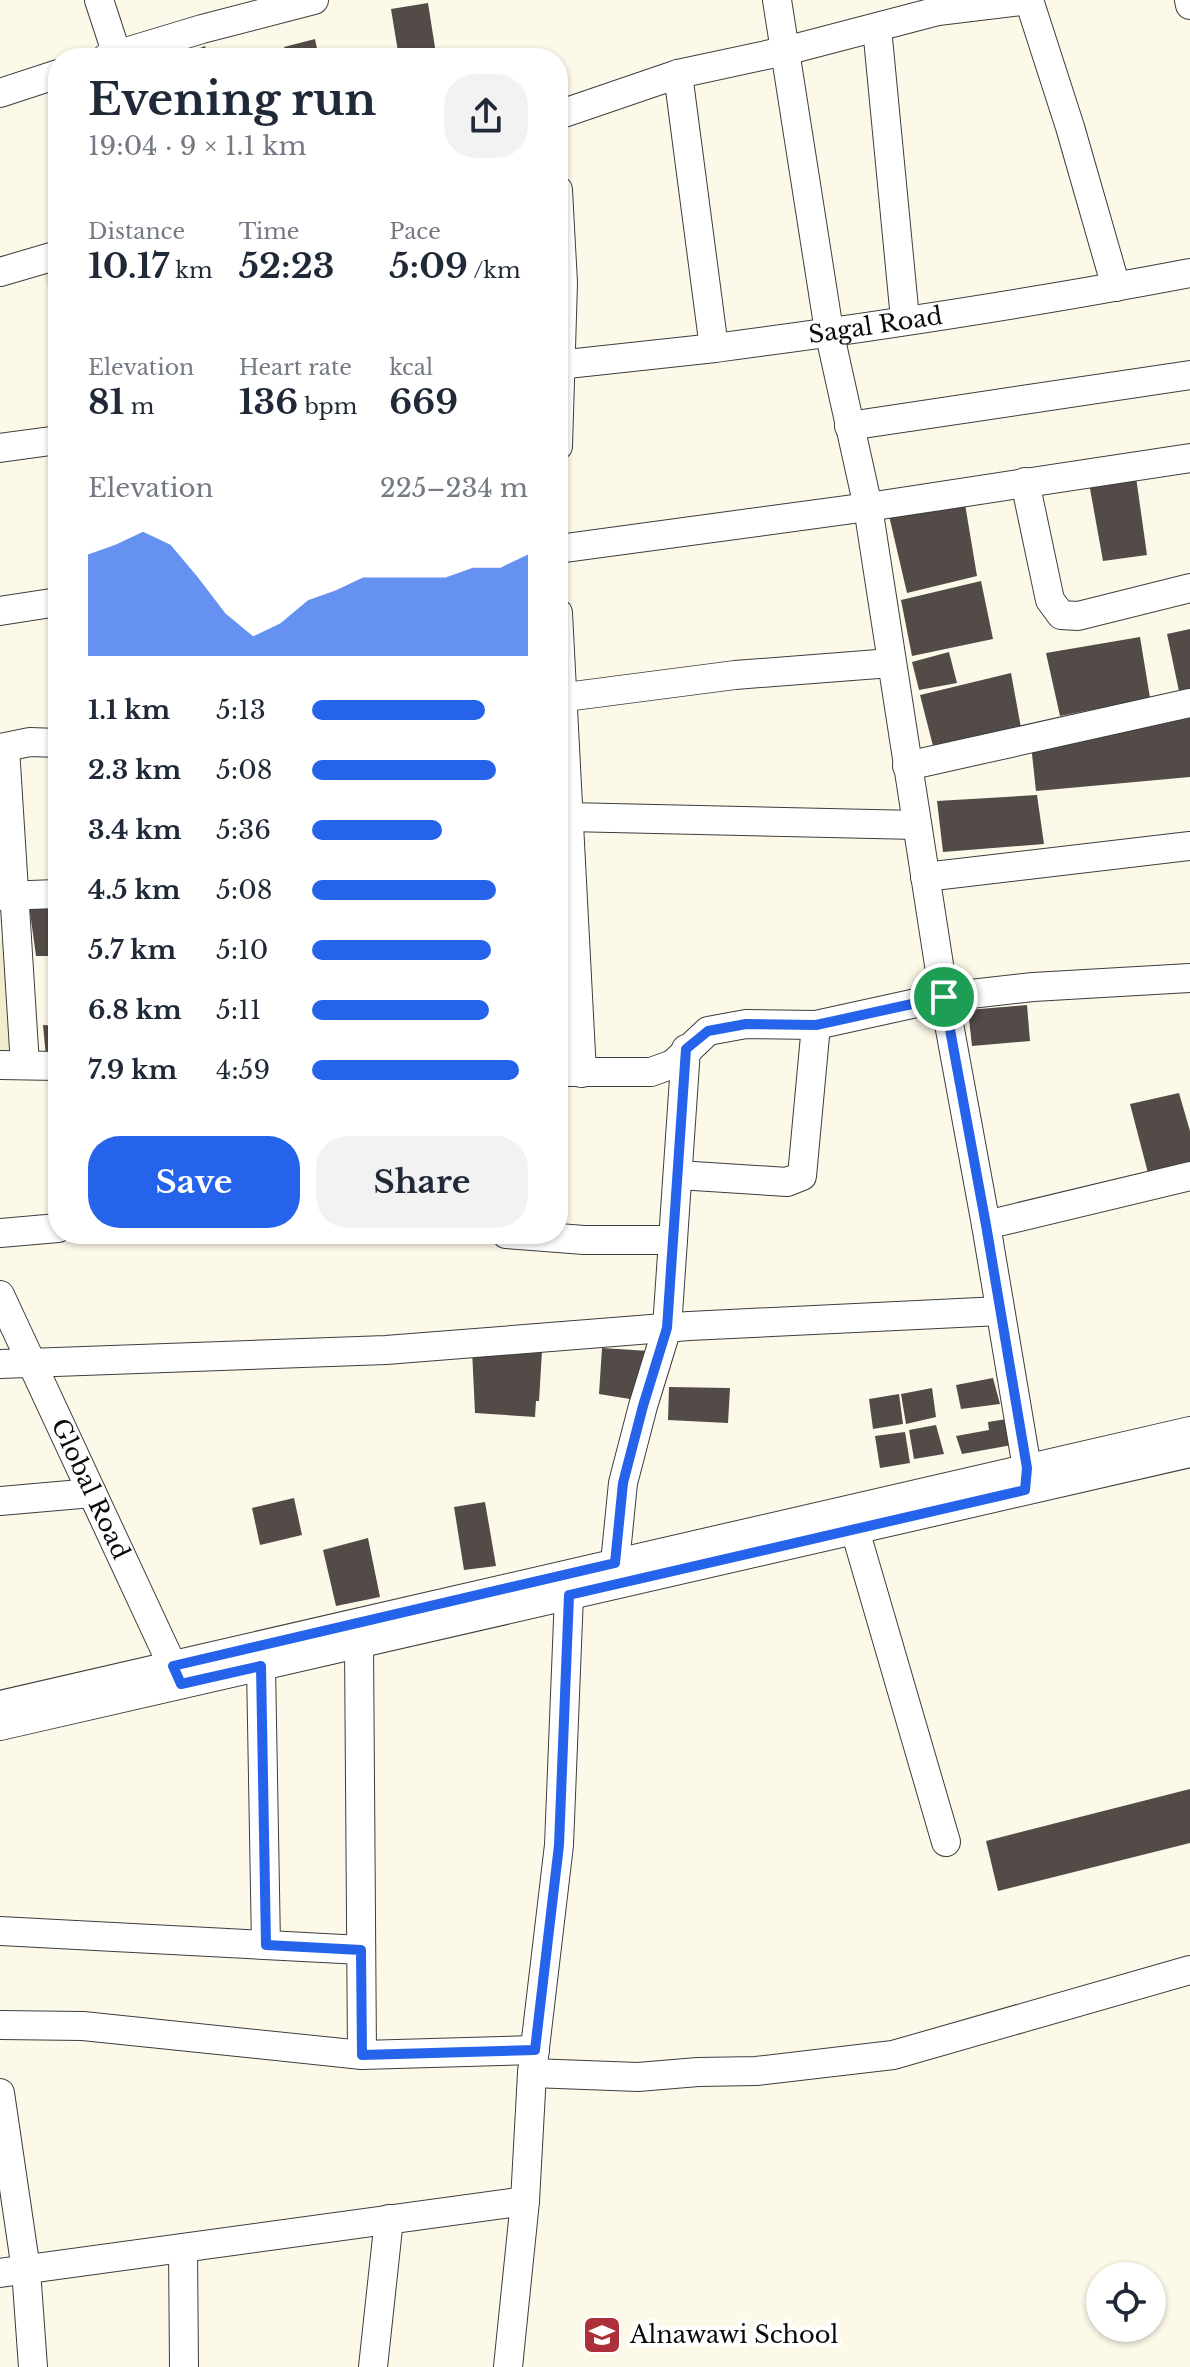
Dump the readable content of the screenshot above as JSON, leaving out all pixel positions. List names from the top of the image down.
{
  "streets": {
    "street": ["Sagal Road", "Global Road"]
  },
  "places": {
    "school or university": ["Alnawawi School"]
  },
  "page": {
    "heading": ["Evening run", "19:04 · 9 × 1.1 km"],
    "stats": [
      ["Distance", "10.17 km"],
      ["Time", "52:23"],
      ["Pace", "5:09 /km"],
      ["Elevation", "81 m"],
      ["Heart rate", "136 bpm"],
      ["kcal", "669"]
    ],
    "chart": ["Elevation", "225–234 m"],
    "list": [
      {
        "name": "1.1 km",
        "note": "5:13"
      },
      {
        "name": "2.3 km",
        "note": "5:08"
      },
      {
        "name": "3.4 km",
        "note": "5:36"
      },
      {
        "name": "4.5 km",
        "note": "5:08"
      },
      {
        "name": "5.7 km",
        "note": "5:10"
      },
      {
        "name": "6.8 km",
        "note": "5:11"
      },
      {
        "name": "7.9 km",
        "note": "4:59"
      }
    ],
    "buttons": ["Save", "Share"]
  }
}
